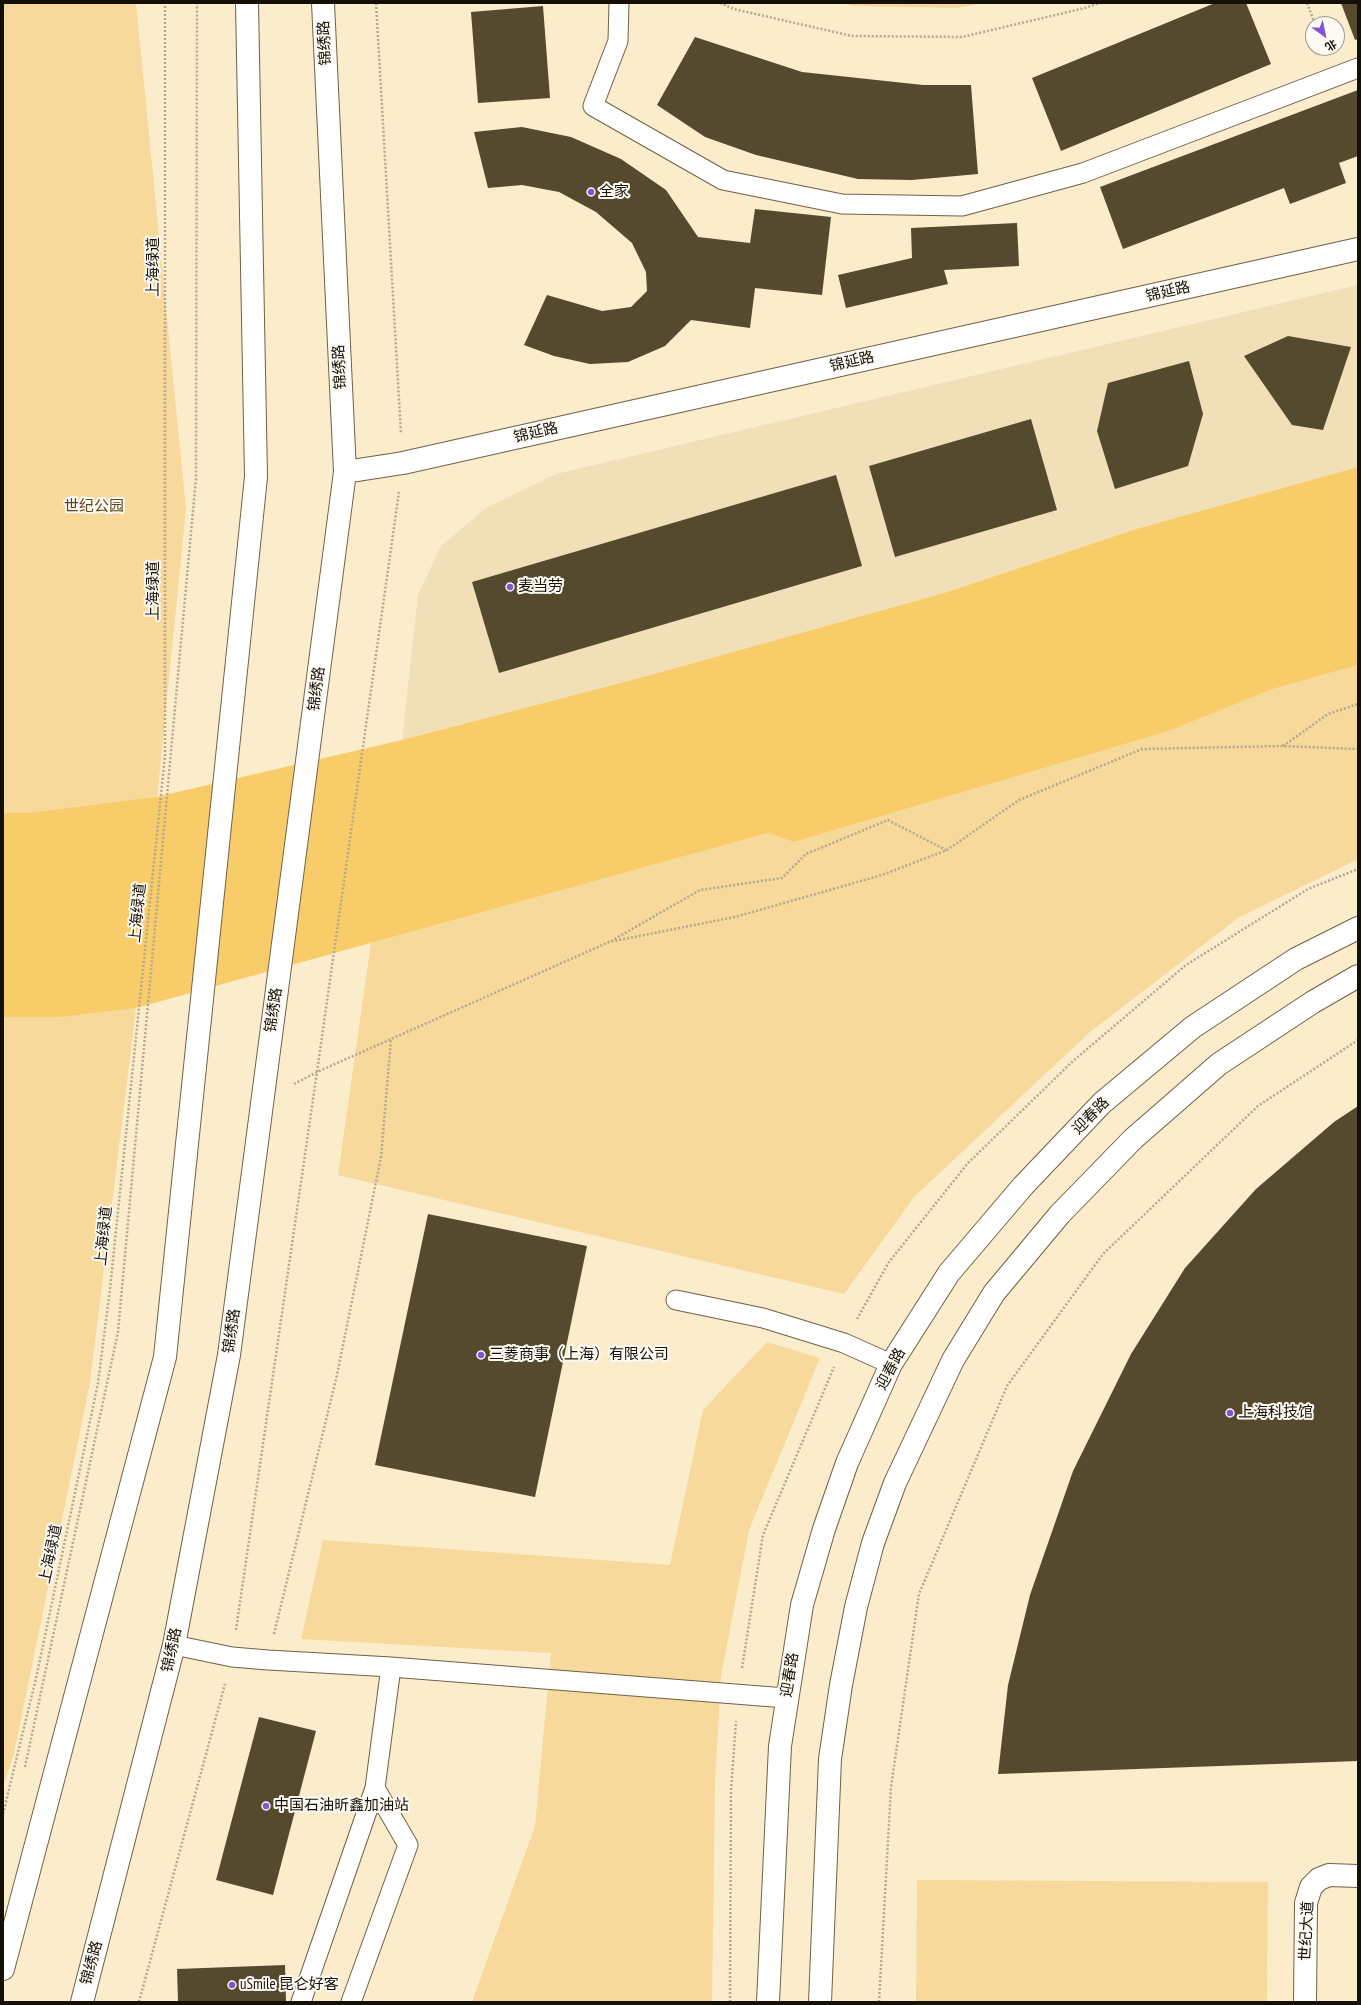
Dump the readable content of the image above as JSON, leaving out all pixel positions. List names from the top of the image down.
{
  "streets": {
    "main road": [
      "锦绣路",
      "锦延路",
      "迎春路",
      "世纪大道"
    ],
    "path": ["上海绿道"]
  },
  "crossings": [
    ["锦绣路", "锦延路"]
  ],
  "parks": ["世纪公园"],
  "places": [
    "全家",
    "麦当劳",
    "三菱商事（上海）有限公司",
    "上海科技馆",
    "中国石油昕鑫加油站",
    "uSmile 昆仑好客"
  ],
  "north": "bottom right"
}
